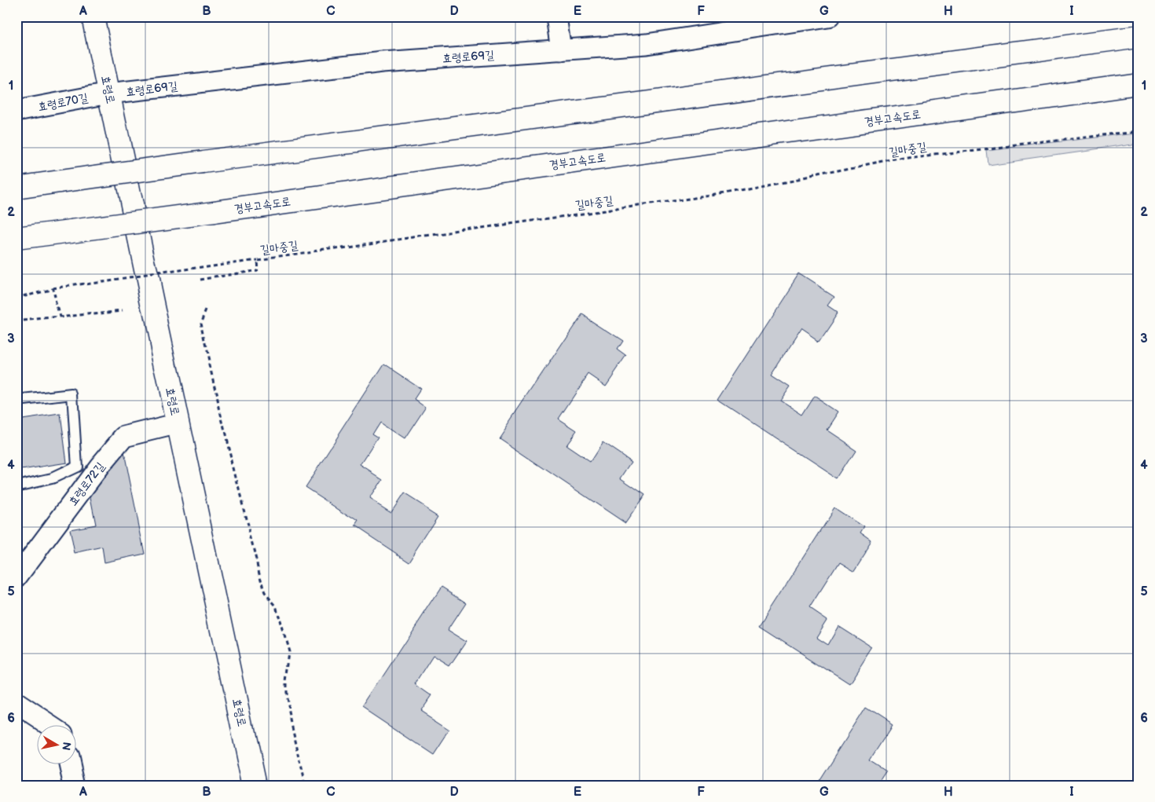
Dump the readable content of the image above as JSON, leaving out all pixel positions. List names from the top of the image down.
{
  "streets": {
    "main road": ["효령로", "경부고속도로"],
    "street": ["효령로69길", "효령로70길", "효령로72길"],
    "path": ["길마중길"]
  },
  "crossings": [
    ["효령로69길", "효령로"],
    ["효령로69길", "효령로70길"],
    ["효령로", "효령로70길"],
    ["효령로", "효령로72길"]
  ],
  "north": "right",
  "grid": {
    "columns": [
      "A",
      "B",
      "C",
      "D",
      "E",
      "F",
      "G",
      "H",
      "I"
    ],
    "rows": [
      "1",
      "2",
      "3",
      "4",
      "5",
      "6"
    ]
  }
}
